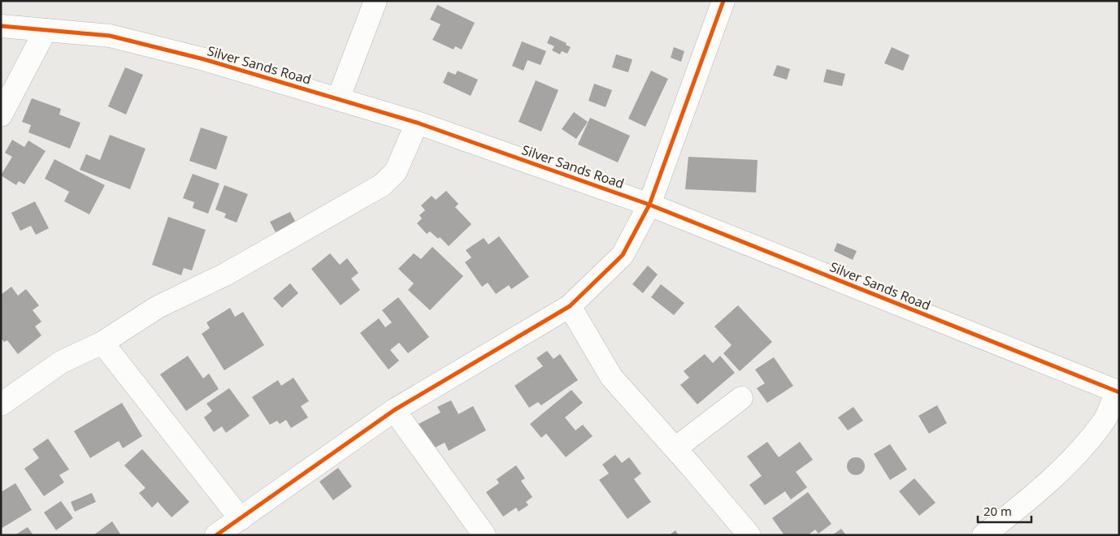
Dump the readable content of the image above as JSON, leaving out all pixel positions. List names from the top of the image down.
{
  "streets": {
    "street": ["Silver Sands Road"]
  },
  "scale_bar": "20 m"
}
